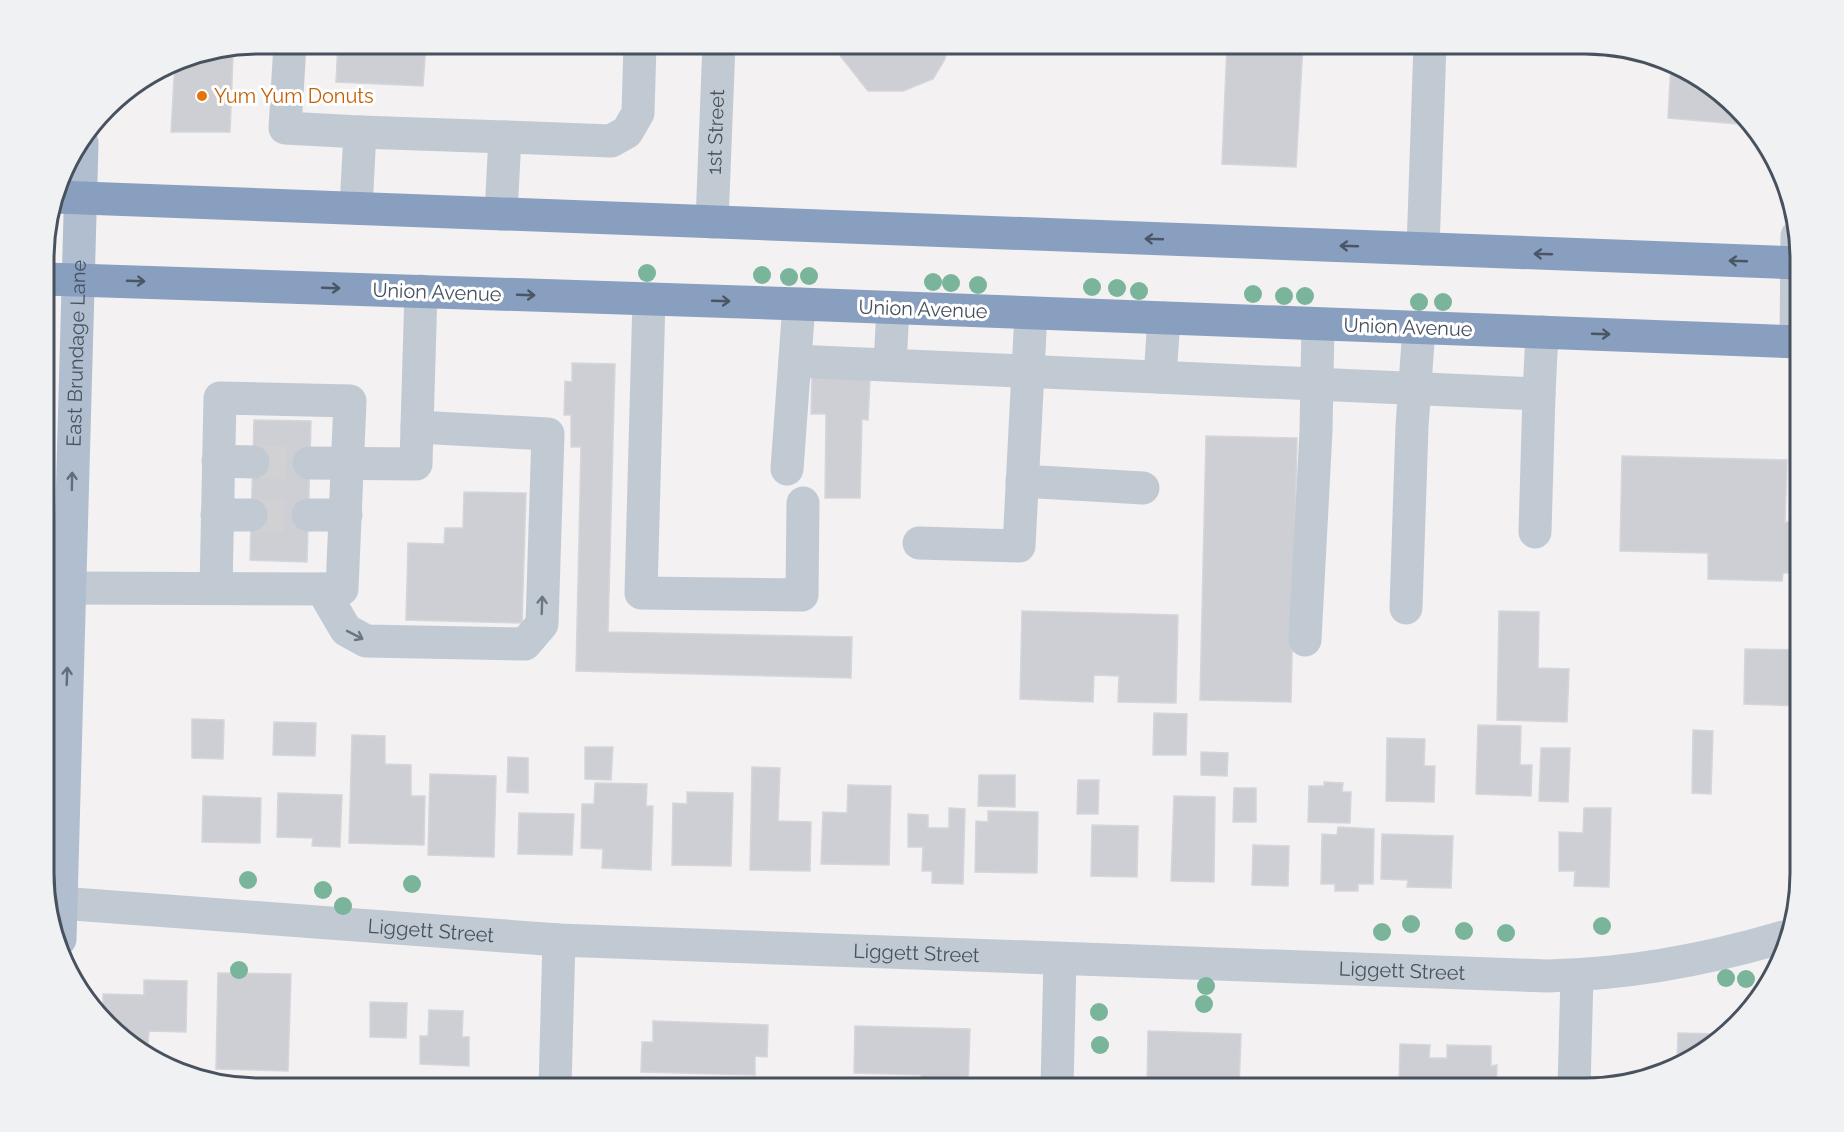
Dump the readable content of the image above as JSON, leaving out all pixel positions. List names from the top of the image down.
{
  "streets": {
    "highway": ["Union Avenue"],
    "main road": ["East Brundage Lane"],
    "street": ["1st Street", "Liggett Street"]
  },
  "crossings": [
    ["Union Avenue", "East Brundage Lane"]
  ],
  "one_way": ["East Brundage Lane"],
  "places": ["Yum Yum Donuts"]
}
